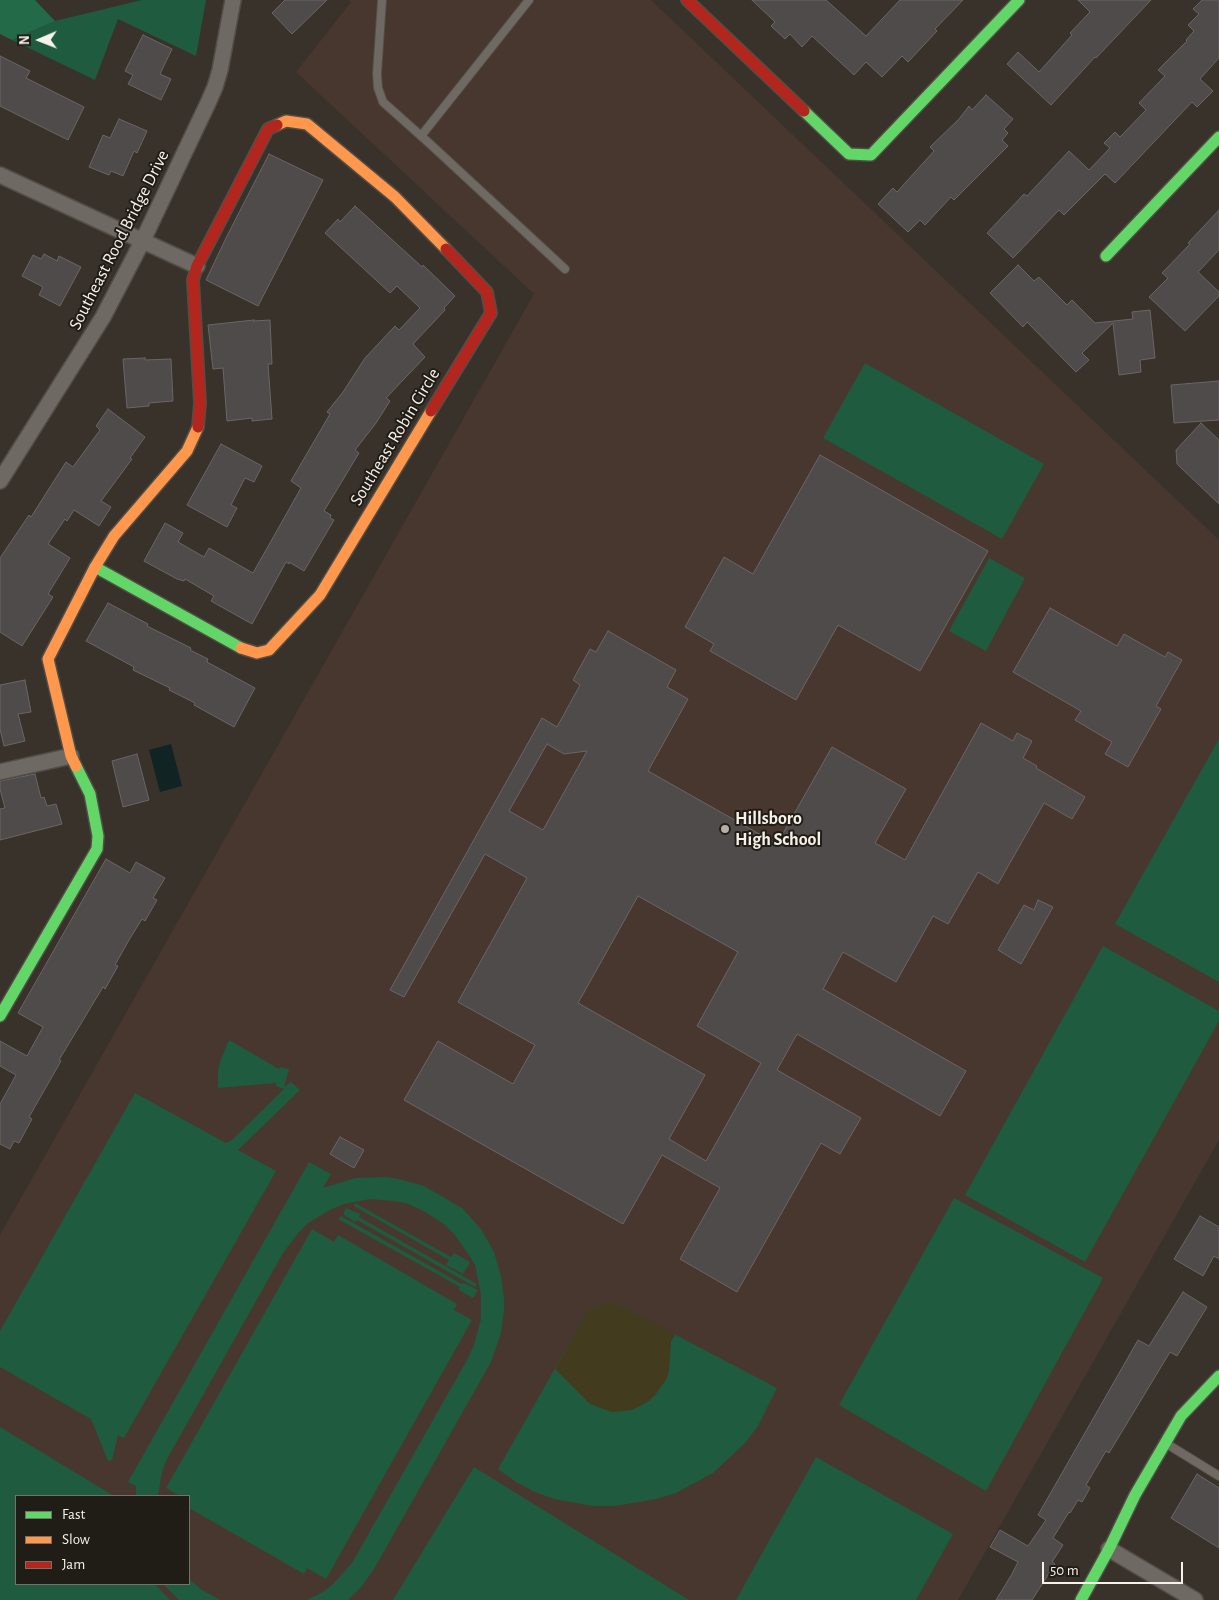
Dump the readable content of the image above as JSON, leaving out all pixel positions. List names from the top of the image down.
{
  "streets": {
    "street": ["Southeast Rood Bridge Drive", "Southeast Robin Circle"]
  },
  "places": ["Hillsboro High School"],
  "legend": ["Fast", "Slow", "Jam"],
  "scale_bar": "50 m",
  "north": "left"
}
